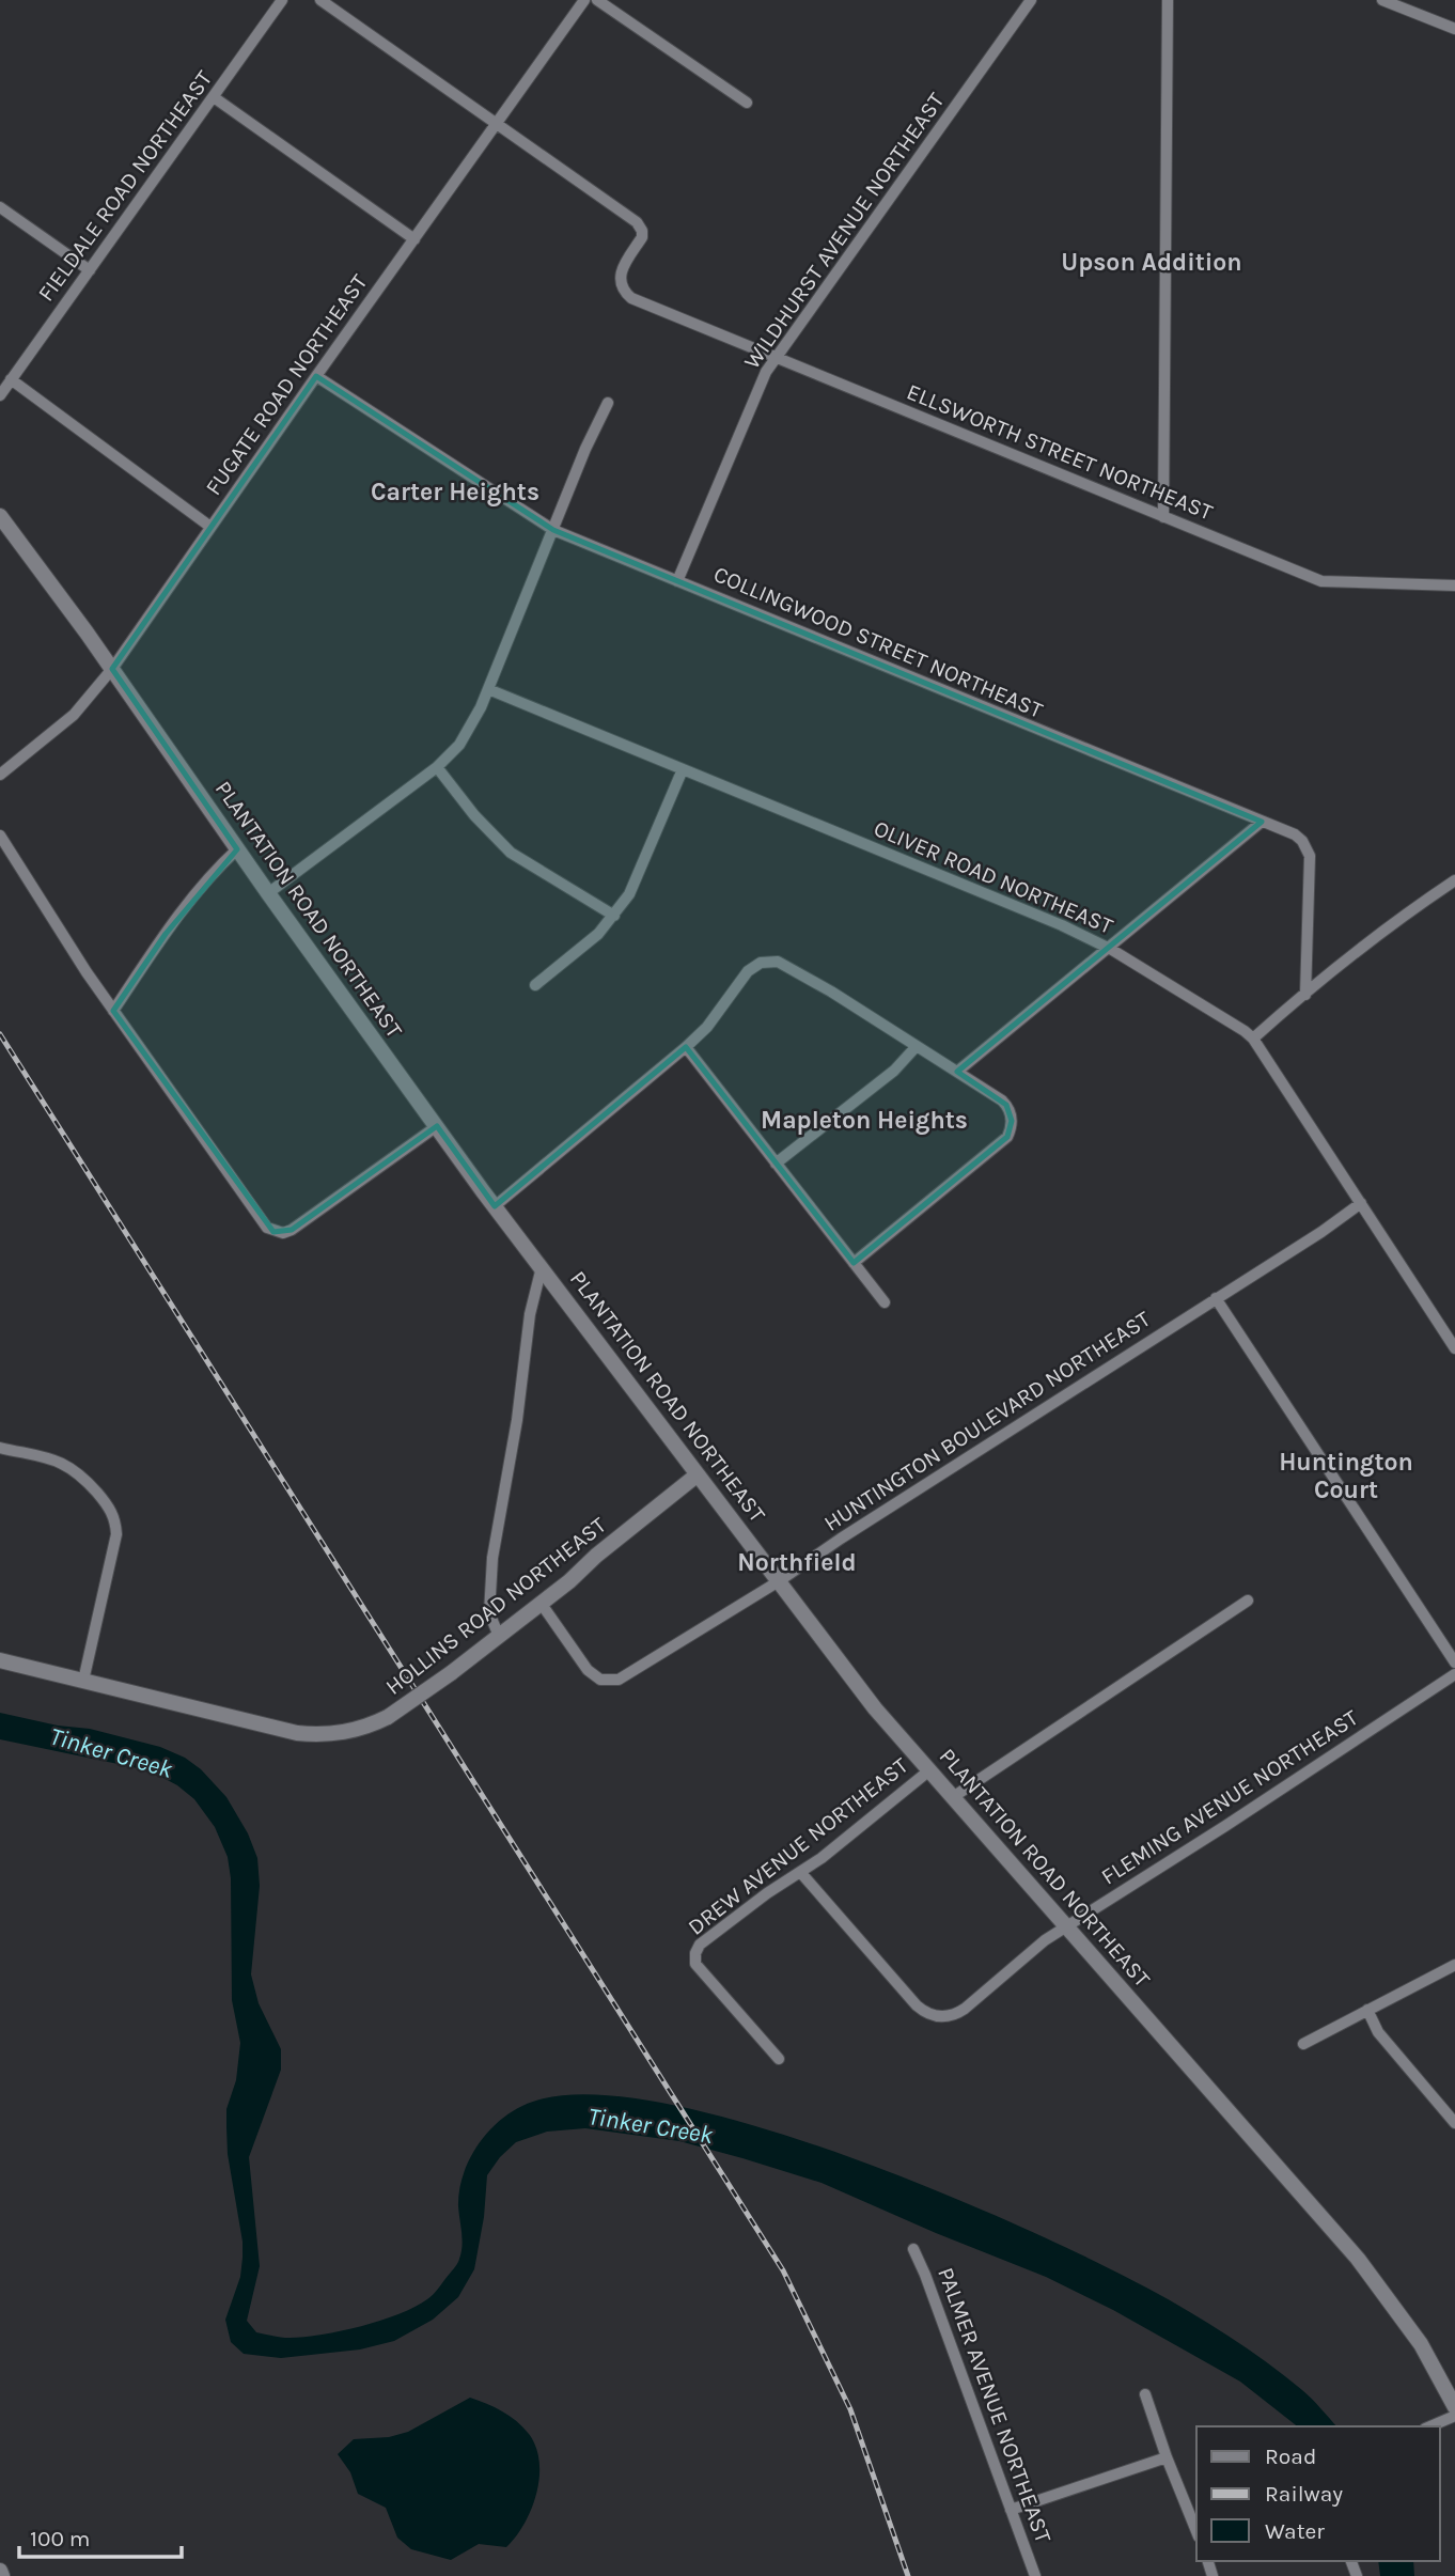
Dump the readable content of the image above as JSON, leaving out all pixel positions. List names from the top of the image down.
{
  "streets": {
    "main road": ["PLANTATION ROAD NORTHEAST", "HOLLINS ROAD NORTHEAST"],
    "street": [
      "FIELDALE ROAD NORTHEAST",
      "WILDHURST AVENUE NORTHEAST",
      "FUGATE ROAD NORTHEAST",
      "ELLSWORTH STREET NORTHEAST",
      "COLLINGWOOD STREET NORTHEAST",
      "OLIVER ROAD NORTHEAST",
      "HUNTINGTON BOULEVARD NORTHEAST",
      "FLEMING AVENUE NORTHEAST",
      "DREW AVENUE NORTHEAST",
      "PALMER AVENUE NORTHEAST"
    ]
  },
  "crossings": [
    ["WILDHURST AVENUE NORTHEAST", "ELLSWORTH STREET NORTHEAST"],
    ["WILDHURST AVENUE NORTHEAST", "COLLINGWOOD STREET NORTHEAST"],
    ["FUGATE ROAD NORTHEAST", "ELLSWORTH STREET NORTHEAST"],
    ["FUGATE ROAD NORTHEAST", "COLLINGWOOD STREET NORTHEAST"],
    ["FUGATE ROAD NORTHEAST", "PLANTATION ROAD NORTHEAST"],
    ["OLIVER ROAD NORTHEAST", "HUNTINGTON BOULEVARD NORTHEAST"],
    ["PLANTATION ROAD NORTHEAST", "HUNTINGTON BOULEVARD NORTHEAST"],
    ["PLANTATION ROAD NORTHEAST", "HOLLINS ROAD NORTHEAST"],
    ["PLANTATION ROAD NORTHEAST", "FLEMING AVENUE NORTHEAST"],
    ["PLANTATION ROAD NORTHEAST", "DREW AVENUE NORTHEAST"],
    ["HUNTINGTON BOULEVARD NORTHEAST", "HOLLINS ROAD NORTHEAST"],
    ["FLEMING AVENUE NORTHEAST", "DREW AVENUE NORTHEAST"]
  ],
  "districts": [
    "Upson Addition",
    "Carter Heights",
    "Mapleton Heights",
    "Huntington Court",
    "Northfield"
  ],
  "water": ["Tinker Creek"],
  "legend": ["Road", "Railway", "Water"],
  "scale_bar": "100 m"
}
